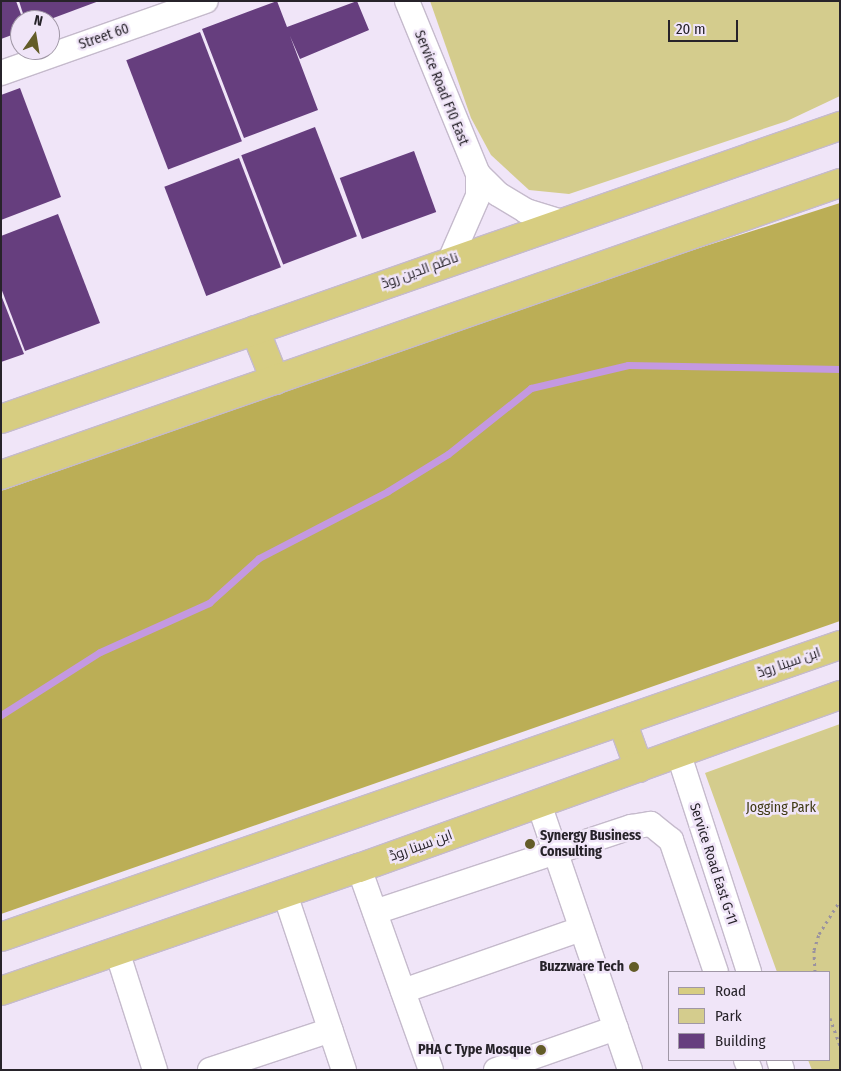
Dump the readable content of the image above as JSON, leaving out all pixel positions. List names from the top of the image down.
{
  "streets": {
    "main road": ["ناظم الدین روڈ", "ابن سینا روڈ"],
    "street": ["Street 60", "Service Road F10 East", "Service Road East G-11"]
  },
  "crossings": [
    ["Service Road F10 East", "ناظم الدین روڈ"],
    ["ابن سینا روڈ", "Service Road East G-11"]
  ],
  "parks": ["Jogging Park"],
  "places": ["Synergy Business Consulting", "Buzzware Tech", "PHA C Type Mosque"],
  "legend": ["Road", "Park", "Building"],
  "scale_bar": "20 m",
  "north": "top"
}
